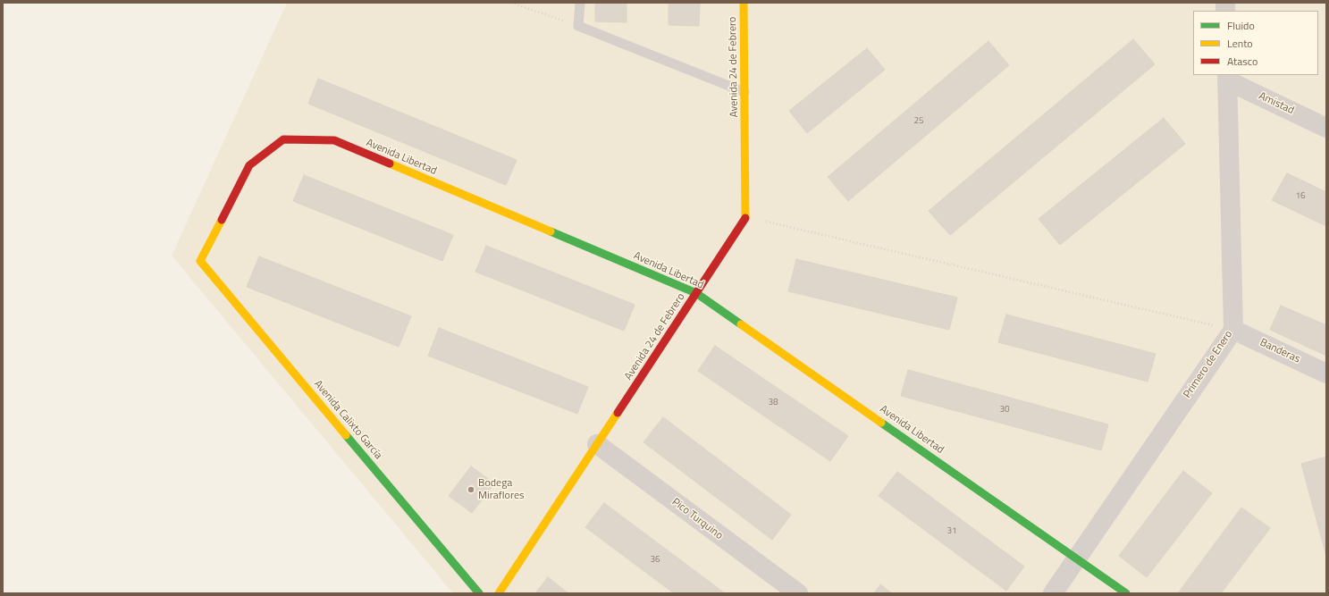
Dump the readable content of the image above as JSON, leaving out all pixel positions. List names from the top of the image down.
{
  "streets": {
    "street": [
      "Avenida 24 de Febrero",
      "Amistad",
      "Avenida Libertad",
      "Banderas",
      "Primero de Enero",
      "Avenida Calixto García",
      "Pico Turquino"
    ]
  },
  "crossings": [
    ["Avenida 24 de Febrero", "Avenida Libertad"],
    ["Avenida 24 de Febrero", "Pico Turquino"],
    ["Amistad", "Primero de Enero"],
    ["Avenida Libertad", "Primero de Enero"],
    ["Avenida Libertad", "Avenida Calixto García"],
    ["Banderas", "Primero de Enero"]
  ],
  "places": ["Bodega Miraflores"],
  "house_numbers": [
    "25",
    "16",
    "38",
    "30",
    "31",
    "36"
  ],
  "legend": ["Fluido", "Lento", "Atasco"]
}
